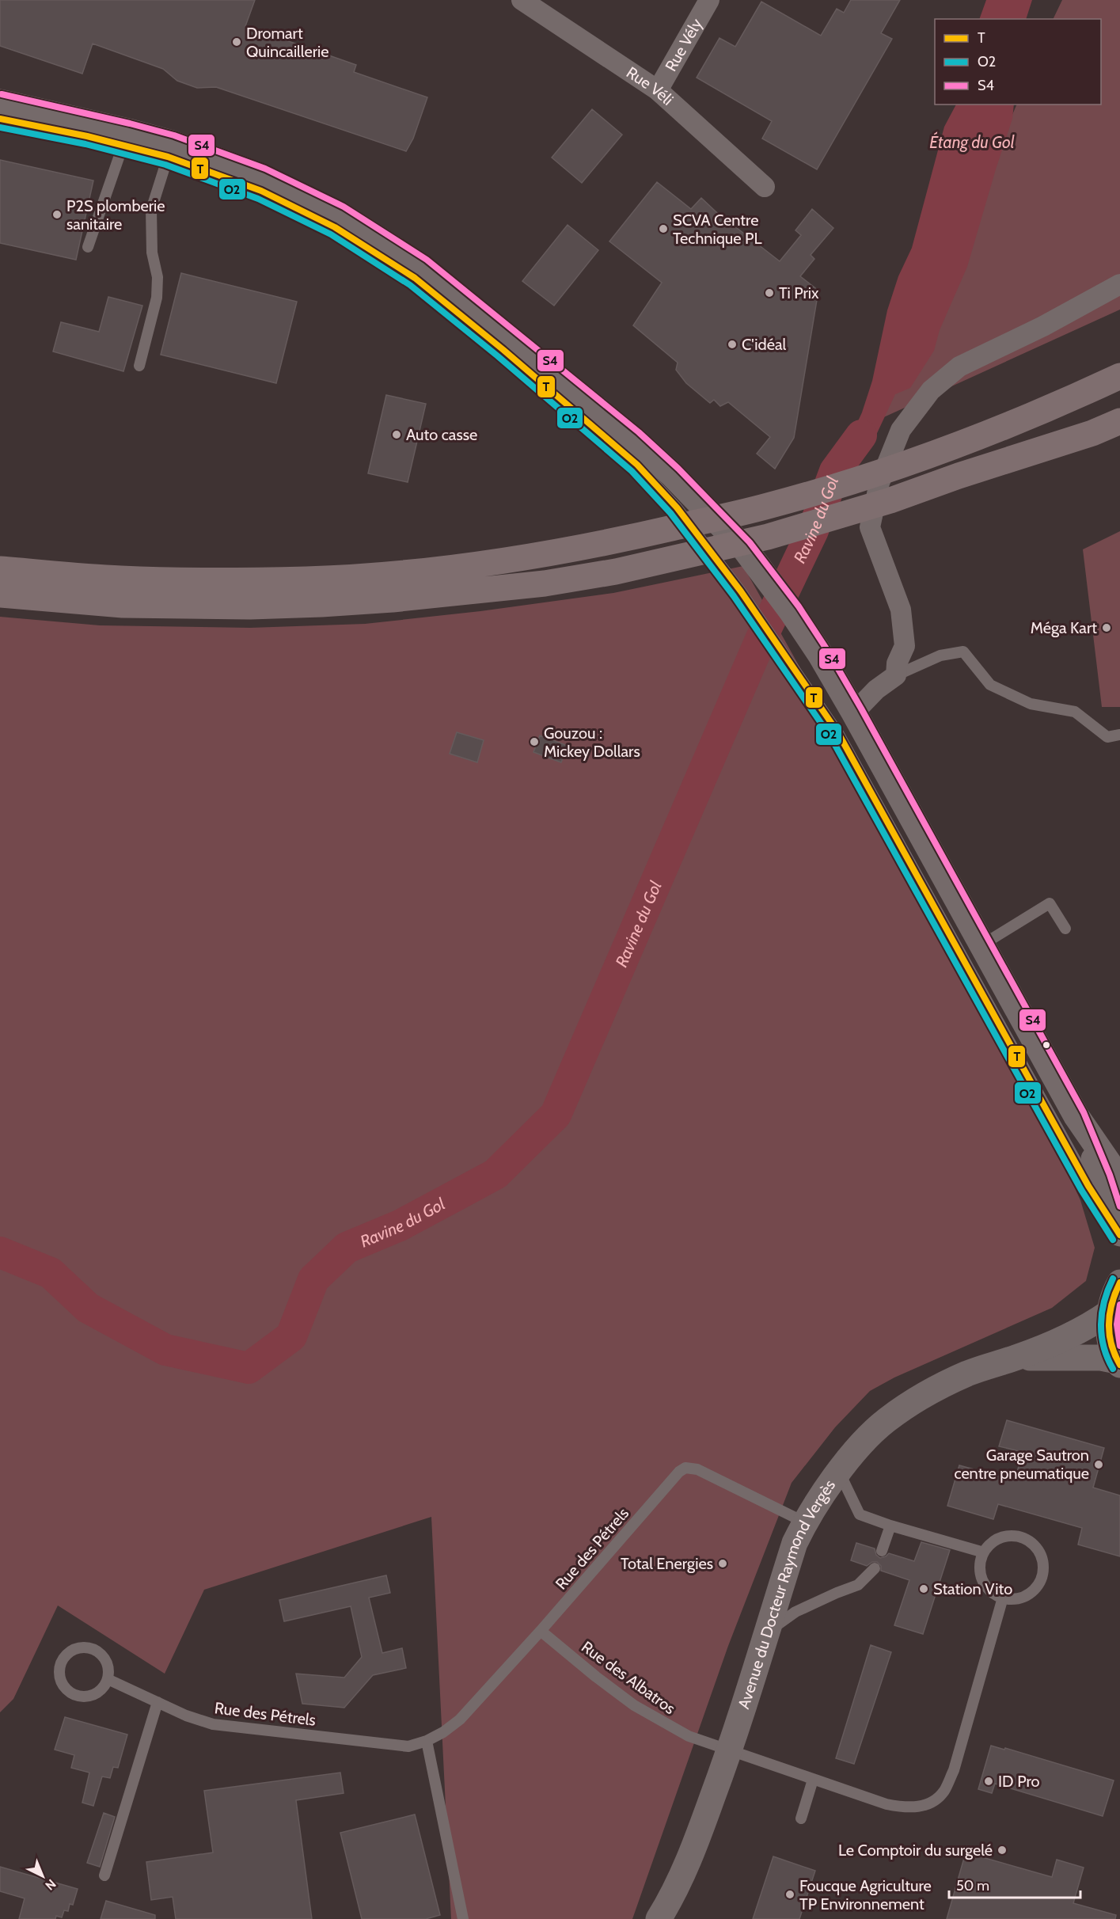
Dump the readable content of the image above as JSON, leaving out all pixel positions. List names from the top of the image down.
{
  "streets": {
    "main road": ["Avenue du Docteur Raymond Vergès"],
    "street": ["Rue Vély", "Rue Véli"],
    "lane": ["Rue des Pétrels", "Rue des Albatros"]
  },
  "crossings": [
    ["Rue Vély", "Rue Véli"],
    ["Rue des Pétrels", "Avenue du Docteur Raymond Vergès"],
    ["Rue des Pétrels", "Rue des Albatros"],
    ["Avenue du Docteur Raymond Vergès", "Rue des Albatros"]
  ],
  "water": ["Étang du Gol", "Ravine du Gol"],
  "places": [
    "Dromart Quincaillerie",
    "P2S plomberie sanitaire",
    "SCVA Centre Technique PL",
    "Ti Prix",
    "C'idéal",
    "Auto casse",
    "Méga Kart",
    "Gouzou : Mickey Dollars",
    "Garage Sautron centre pneumatique",
    "Total Energies",
    "Station Vito",
    "ID Pro",
    "Le Comptoir du surgelé",
    "Foucque Agriculture TP Environnement"
  ],
  "lines": ["transit line S4", "transit line T", "transit line O2"],
  "legend": ["T", "O2", "S4"],
  "scale_bar": "50 m",
  "north": "bottom right"
}
